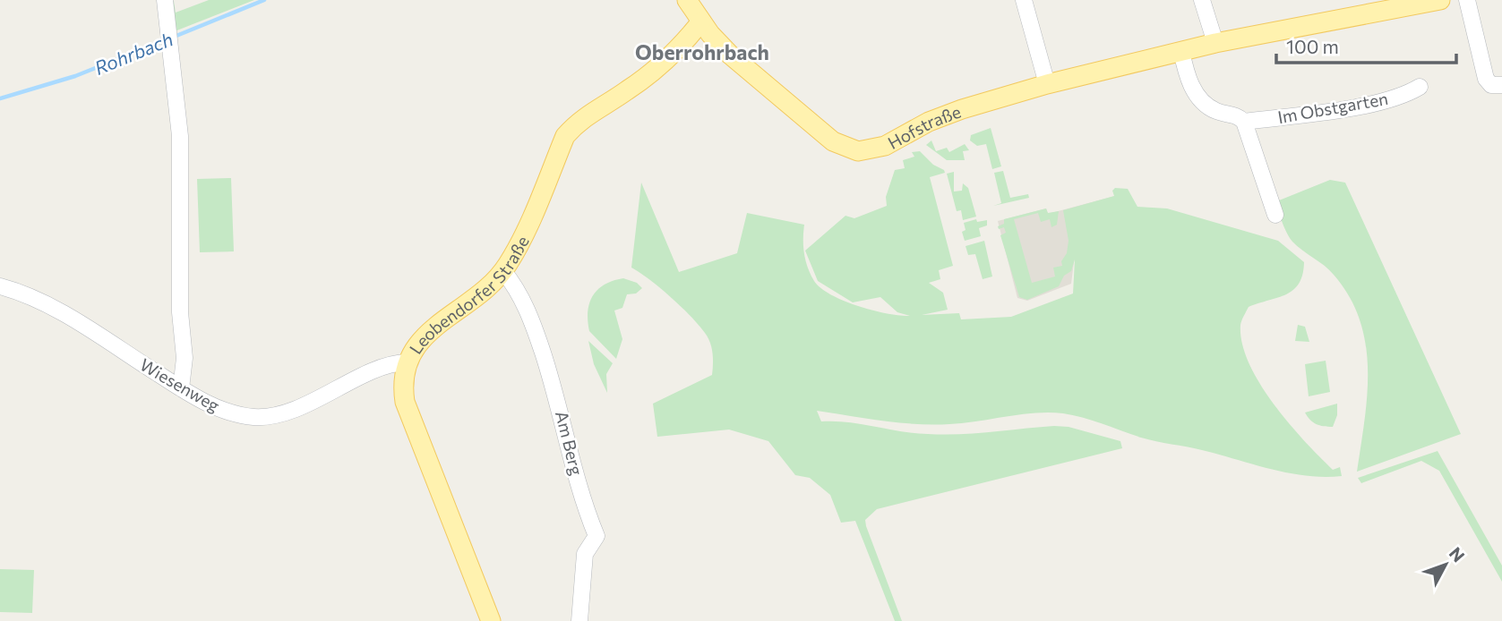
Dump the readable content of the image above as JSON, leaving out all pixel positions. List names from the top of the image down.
{
  "streets": {
    "main road": ["Hofstraße", "Leobendorfer Straße"],
    "street": ["Im Obstgarten", "Wiesenweg", "Am Berg"]
  },
  "crossings": [
    ["Im Obstgarten", "Hofstraße"],
    ["Hofstraße", "Leobendorfer Straße"],
    ["Leobendorfer Straße", "Wiesenweg"],
    ["Leobendorfer Straße", "Am Berg"]
  ],
  "districts": ["Oberrohrbach"],
  "water": ["Rohrbach"],
  "scale_bar": "100 m",
  "north": "top right"
}
